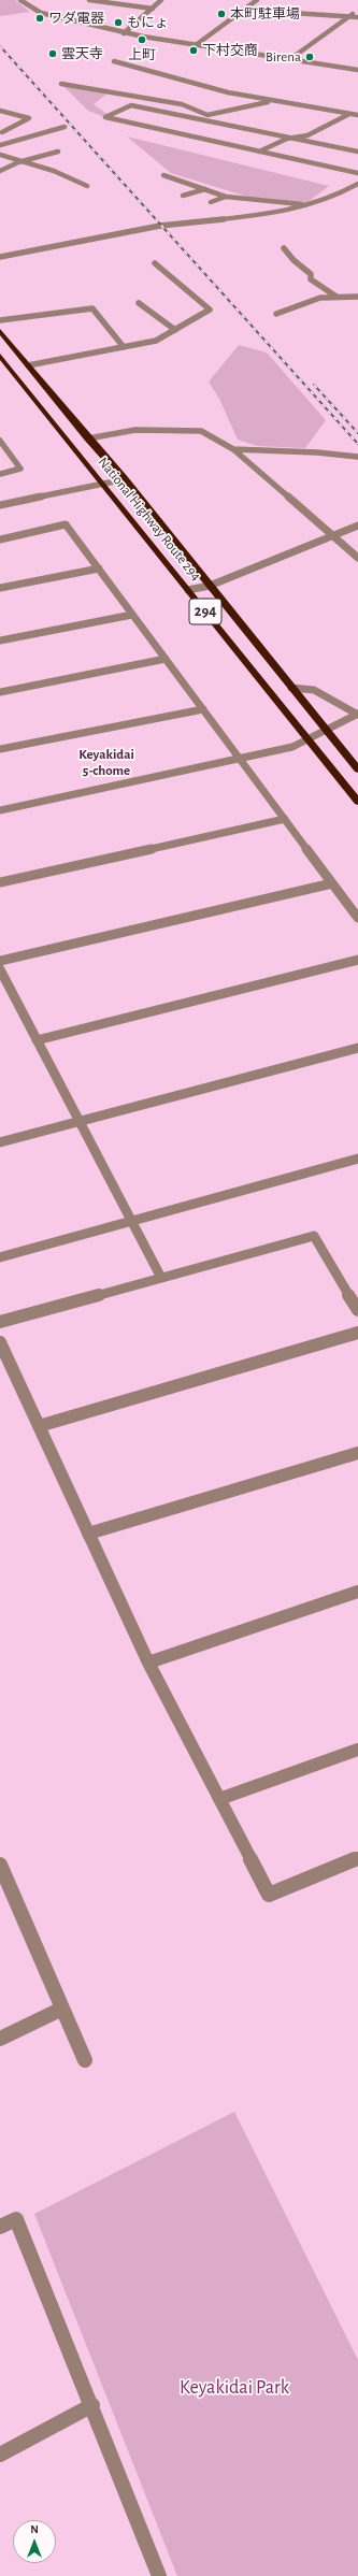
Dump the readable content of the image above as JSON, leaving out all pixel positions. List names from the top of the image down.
{
  "streets": {
    "highway": ["National Highway Route 294", "294"]
  },
  "districts": ["Keyakidai 5-chome"],
  "parks": ["Keyakidai Park"],
  "places": [
    "本町駐車場",
    "ワダ電器",
    "もにょ",
    "上町",
    "下村交商",
    "雲天寺",
    "Birena"
  ],
  "north": "top"
}
